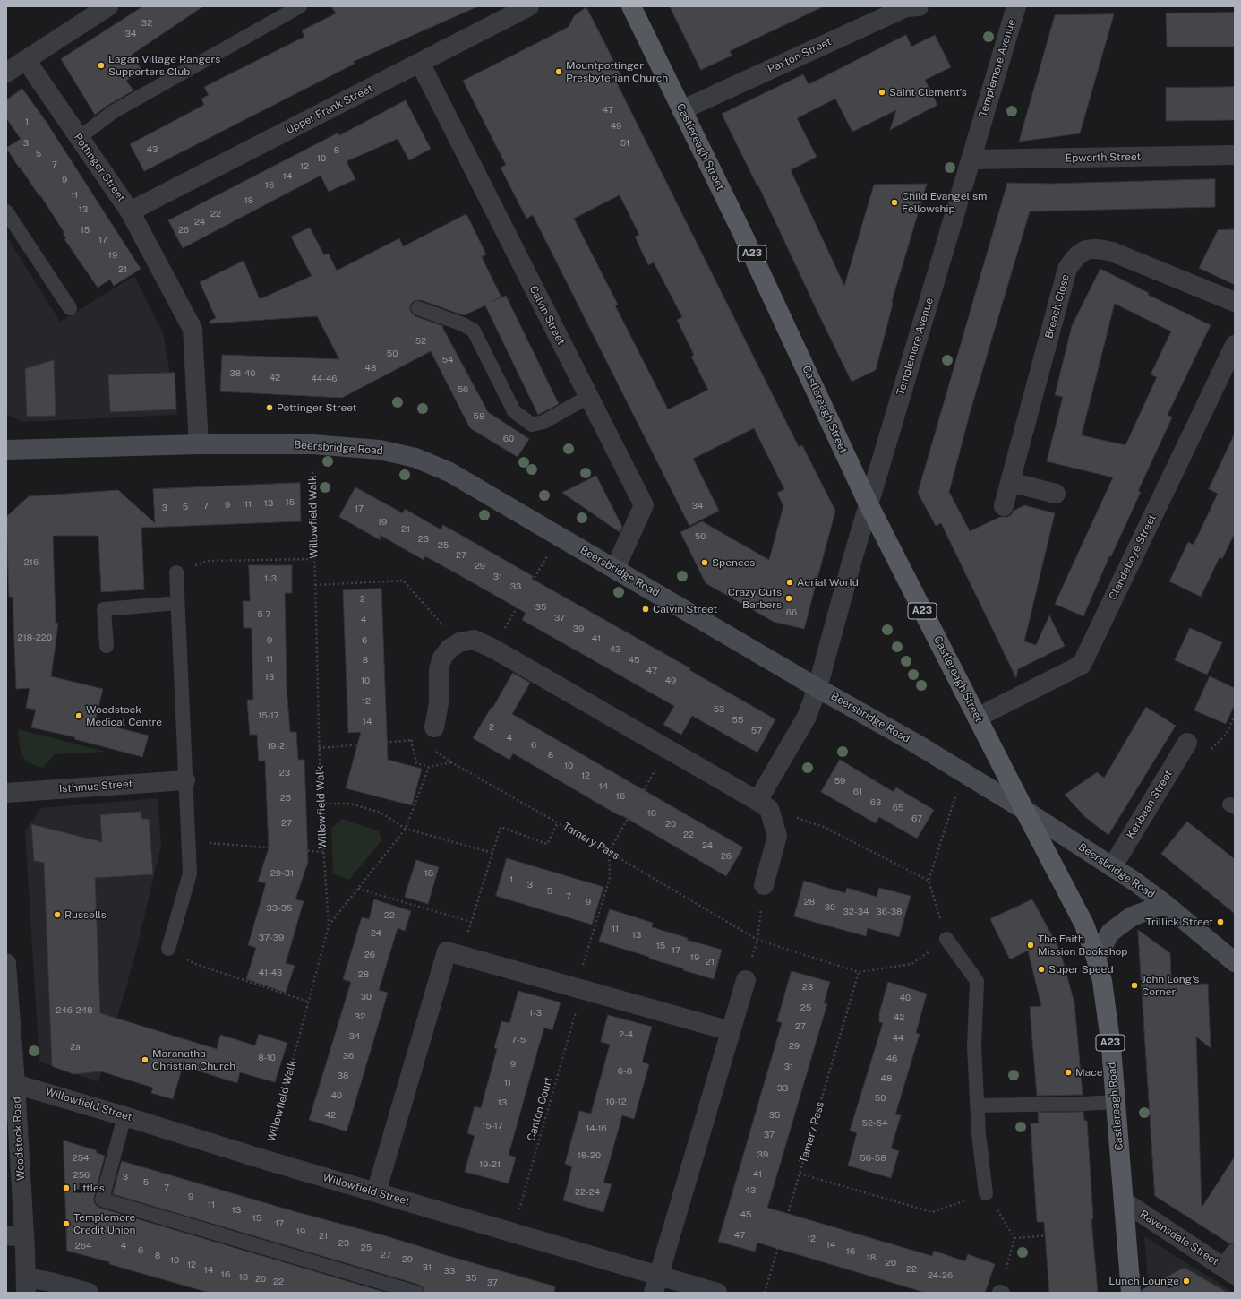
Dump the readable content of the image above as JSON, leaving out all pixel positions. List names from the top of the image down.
{
  "streets": {
    "main road": [
      "Castlereagh Street",
      "A23",
      "Beersbridge Road",
      "Castlereagh Road"
    ],
    "street": [
      "Paxton Street",
      "Templemore Avenue",
      "Upper Frank Street",
      "Epworth Street",
      "Pottinger Street",
      "Breach Close",
      "Calvin Street",
      "Clandeboye Street",
      "Isthmus Street",
      "Kenbaan Street",
      "Willowfield Street",
      "Woodstock Road",
      "Ravensdale Street"
    ],
    "path": ["Willowfield Walk", "Tamery Pass", "Canton Court"]
  },
  "crossings": [
    ["Paxton Street", "Castlereagh Street"],
    ["Templemore Avenue", "Castlereagh Street"],
    ["Templemore Avenue", "Epworth Street"],
    ["Templemore Avenue", "Beersbridge Road"],
    ["Upper Frank Street", "Pottinger Street"],
    ["Upper Frank Street", "Calvin Street"],
    ["Castlereagh Street", "Beersbridge Road"],
    ["Castlereagh Street", "Clandeboye Street"],
    ["Castlereagh Street", "Castlereagh Road"],
    ["Pottinger Street", "Beersbridge Road"],
    ["Calvin Street", "Beersbridge Road"],
    ["Beersbridge Road", "Willowfield Walk"],
    ["Beersbridge Road", "Kenbaan Street"],
    ["Beersbridge Road", "Castlereagh Road"],
    ["Willowfield Walk", "Willowfield Street"],
    ["Willowfield Street", "Canton Court"],
    ["Willowfield Street", "Woodstock Road"],
    ["Castlereagh Road", "Ravensdale Street"]
  ],
  "places": [
    "Lagan Village Rangers Supporters Club",
    "Mountpottinger Presbyterian Church",
    "Saint Clement's",
    "Child Evangelism Fellowship",
    "Pottinger Street",
    "Spences",
    "Aerial World",
    "Crazy Cuts Barbers",
    "Calvin Street",
    "Woodstock Medical Centre",
    "Russells",
    "Trillick Street",
    "The Faith Mission Bookshop",
    "Super Speed",
    "John Long's Corner",
    "Maranatha Christian Church",
    "Mace",
    "Littles",
    "Templemore Credit Union",
    "Lunch Lounge"
  ],
  "house_numbers": [
    "32",
    "34",
    "47",
    "1",
    "49",
    "3",
    "51",
    "43",
    "8",
    "5",
    "10",
    "7",
    "12",
    "14",
    "9",
    "16",
    "11",
    "18",
    "13",
    "22",
    "24",
    "15",
    "26",
    "17",
    "19",
    "21",
    "52",
    "50",
    "54",
    "48",
    "38-40",
    "42",
    "44-46",
    "56",
    "58",
    "60",
    "15",
    "13",
    "11",
    "9",
    "7",
    "34",
    "5",
    "3",
    "17",
    "19",
    "21",
    "50",
    "23",
    "25",
    "27",
    "216",
    "29",
    "31",
    "1-3",
    "33",
    "2",
    "35",
    "66",
    "5-7",
    "37",
    "4",
    "39",
    "218-220",
    "41",
    "9",
    "6",
    "43",
    "11",
    "8",
    "45",
    "47",
    "13",
    "10",
    "49",
    "12",
    "53",
    "15-17",
    "55",
    "14",
    "2",
    "57",
    "4",
    "6",
    "19-21",
    "8",
    "10",
    "23",
    "12",
    "59",
    "14",
    "61",
    "16",
    "25",
    "63",
    "65",
    "18",
    "67",
    "27",
    "20",
    "22",
    "24",
    "26",
    "29-31",
    "18",
    "1",
    "3",
    "5",
    "7",
    "9",
    "28",
    "30",
    "33-35",
    "32-34",
    "36-38",
    "22",
    "11",
    "24",
    "13",
    "37-39",
    "15",
    "17",
    "26",
    "19",
    "21",
    "41-43",
    "28",
    "23",
    "30",
    "40",
    "25",
    "246-248",
    "1-3",
    "32",
    "42",
    "27",
    "2-4",
    "34",
    "44",
    "7-5",
    "29",
    "2a",
    "36",
    "8-10",
    "46",
    "9",
    "31",
    "6-8",
    "38",
    "48",
    "11",
    "33",
    "40",
    "50",
    "10-12",
    "13",
    "42",
    "35",
    "52-54",
    "15-17",
    "14-16",
    "37",
    "39",
    "18-20",
    "254",
    "56-58",
    "19-21",
    "41",
    "256",
    "3",
    "5",
    "7",
    "43",
    "22-24",
    "9",
    "11",
    "13",
    "45",
    "15",
    "17",
    "19",
    "47",
    "21",
    "12",
    "23",
    "14",
    "264",
    "4",
    "25",
    "6",
    "16",
    "27",
    "8",
    "18",
    "29",
    "10",
    "20",
    "12",
    "31",
    "22",
    "14",
    "33",
    "16",
    "24-26",
    "18",
    "35",
    "20",
    "22",
    "37"
  ]
}
